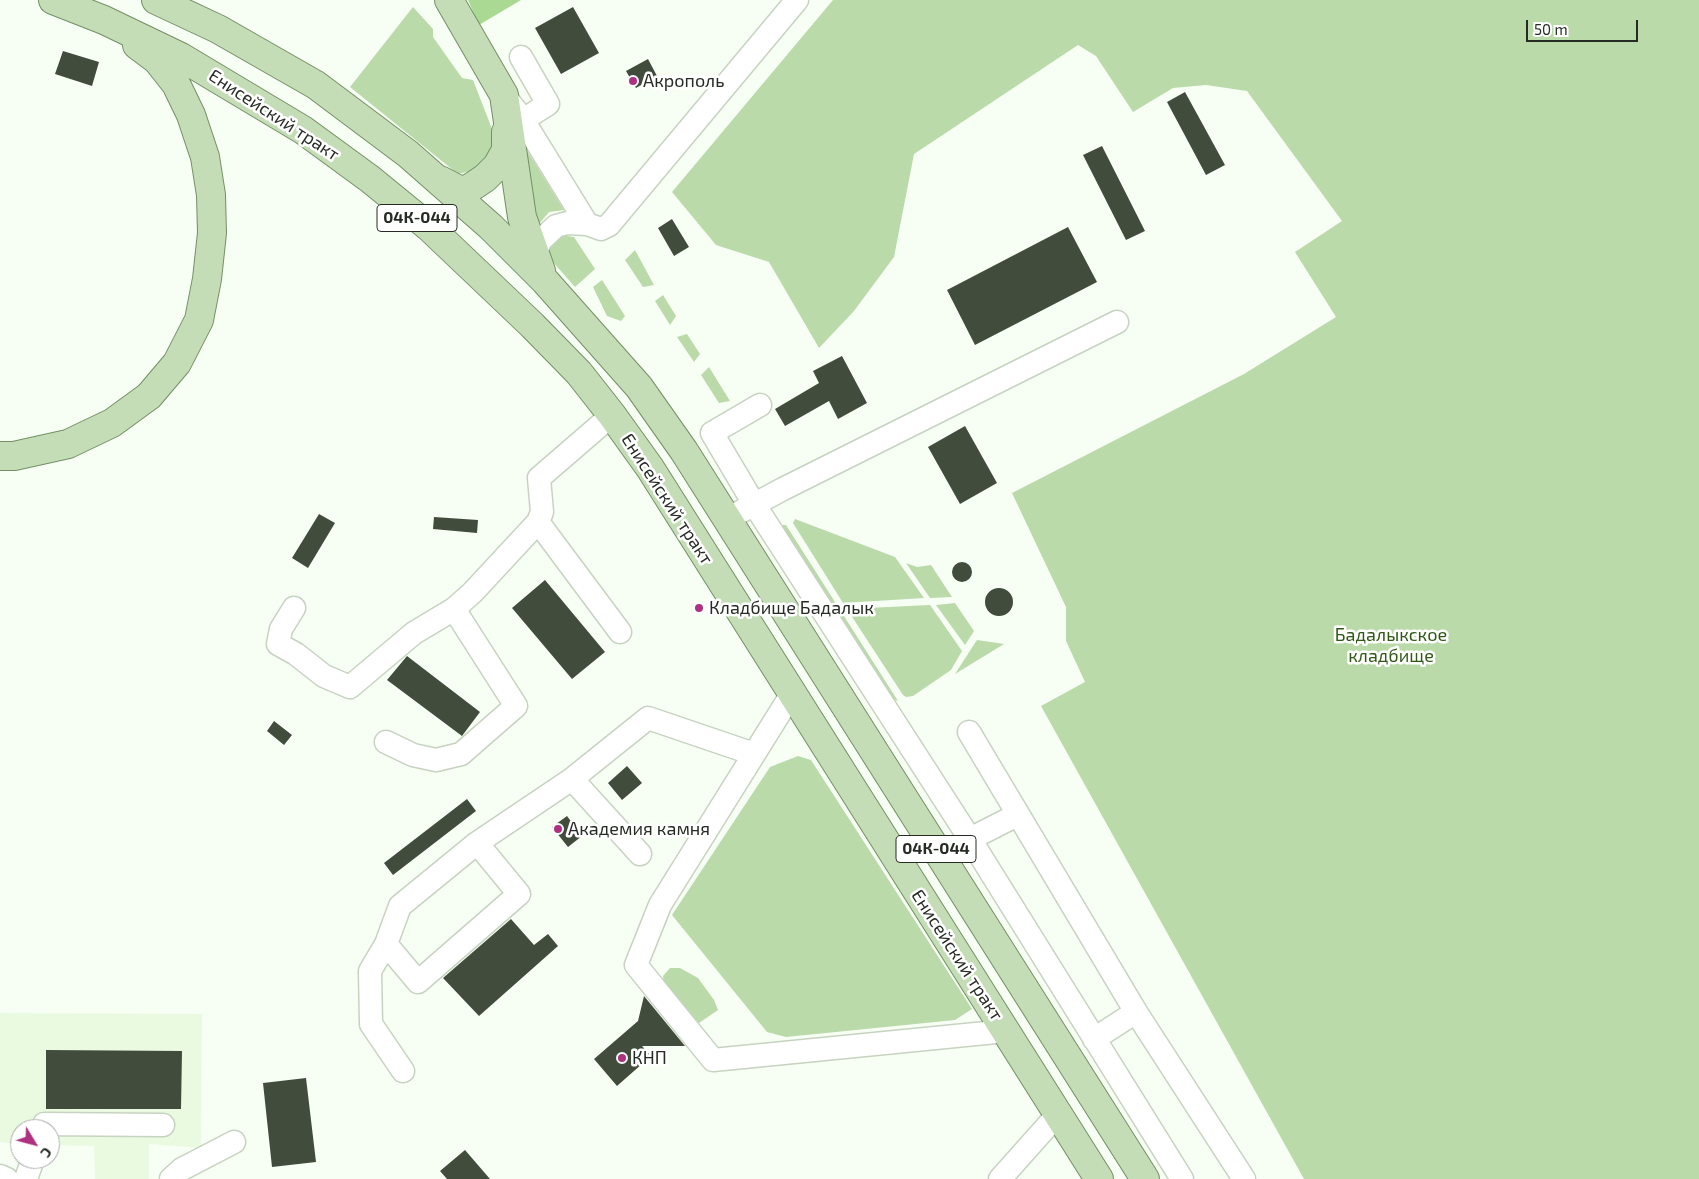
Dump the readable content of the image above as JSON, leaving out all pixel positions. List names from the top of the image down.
{
  "streets": {
    "main road": ["Енисейский тракт", "04К-044"]
  },
  "parks": ["Бадалыкское кладбище"],
  "places": [
    "Акрополь",
    "Кладбище Бадалык",
    "Академия камня",
    "КНП"
  ],
  "scale_bar": "50 m",
  "north": "bottom right"
}
